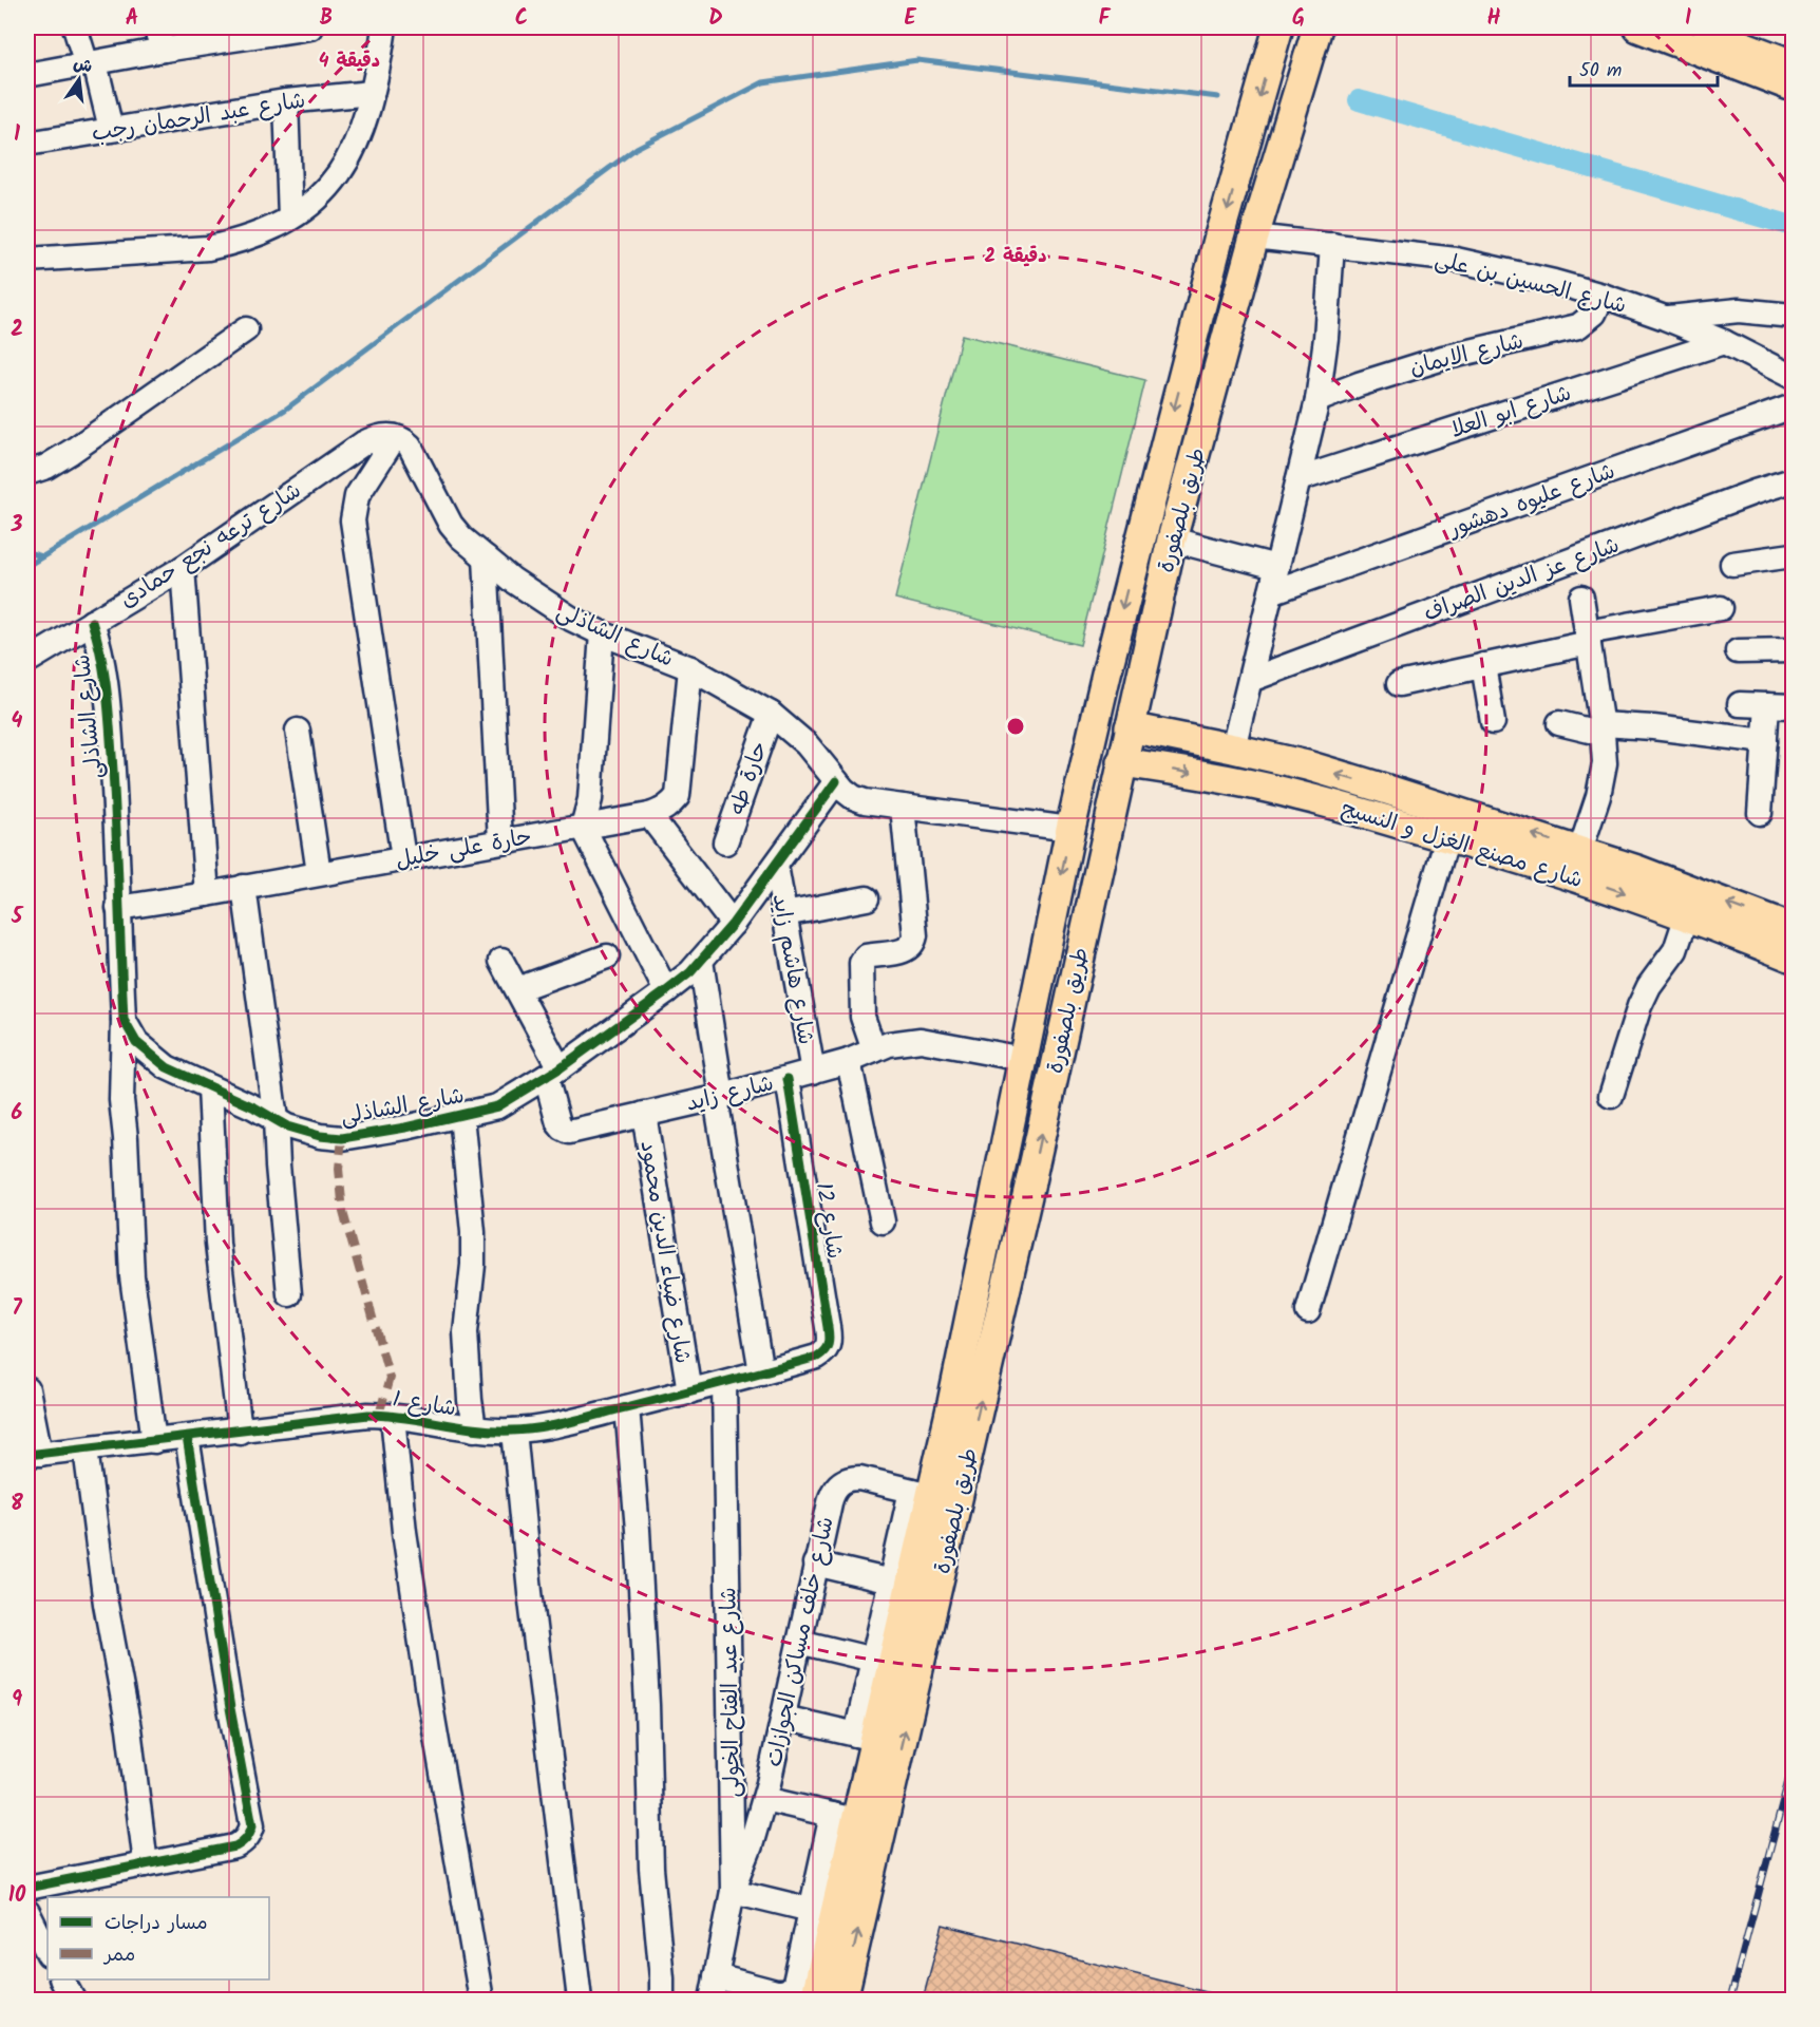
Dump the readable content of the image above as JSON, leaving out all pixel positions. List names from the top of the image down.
{
  "streets": {
    "main road": ["طريق بلصفورة", "شارع مصنع الغزل و النسيج"],
    "street": [
      "شارع عبد الرحمان رجب",
      "شارع الحسين بن على",
      "شارع الايمان",
      "شارع ابو العلا",
      "شارع عليوه دهشور",
      "شارع ترعه نجع حمادى",
      "شارع عز الدين الصراف",
      "شارع الشاذلى",
      "حارة طه",
      "حارة على خليل",
      "شارع هاشم زايد",
      "شارع زايد",
      "شارع 12",
      "شارع ضياء الدين محمود",
      "شارع 1",
      "شارع خلف مساكن الجوازات",
      "شارع عبد الفتاح الخولى"
    ]
  },
  "crossings": [
    ["شارع الحسين بن على", "شارع الايمان"],
    ["شارع الحسين بن على", "شارع ابو العلا"],
    ["شارع الحسين بن على", "طريق بلصفورة"],
    ["طريق بلصفورة", "شارع الشاذلى"],
    ["طريق بلصفورة", "شارع مصنع الغزل و النسيج"],
    ["طريق بلصفورة", "شارع زايد"],
    ["طريق بلصفورة", "شارع خلف مساكن الجوازات"],
    ["شارع ترعه نجع حمادى", "شارع الشاذلى"],
    ["شارع الشاذلى", "حارة طه"],
    ["شارع الشاذلى", "حارة على خليل"],
    ["شارع الشاذلى", "شارع هاشم زايد"],
    ["شارع الشاذلى", "شارع زايد"],
    ["شارع هاشم زايد", "شارع زايد"],
    ["شارع زايد", "شارع 12"],
    ["شارع زايد", "شارع ضياء الدين محمود"],
    ["شارع 12", "شارع 1"],
    ["شارع ضياء الدين محمود", "شارع 1"],
    ["شارع 1", "شارع عبد الفتاح الخولى"],
    ["شارع خلف مساكن الجوازات", "شارع عبد الفتاح الخولى"]
  ],
  "legend": ["مسار دراجات", "ممر"],
  "scale_bar": "50 m",
  "north": "top",
  "grid": {
    "columns": [
      "A",
      "B",
      "C",
      "D",
      "E",
      "F",
      "G",
      "H",
      "I"
    ],
    "rows": [
      "1",
      "2",
      "3",
      "4",
      "5",
      "6",
      "7",
      "8",
      "9",
      "10"
    ]
  },
  "rings": ["4 دقيقة", "2 دقيقة"]
}
